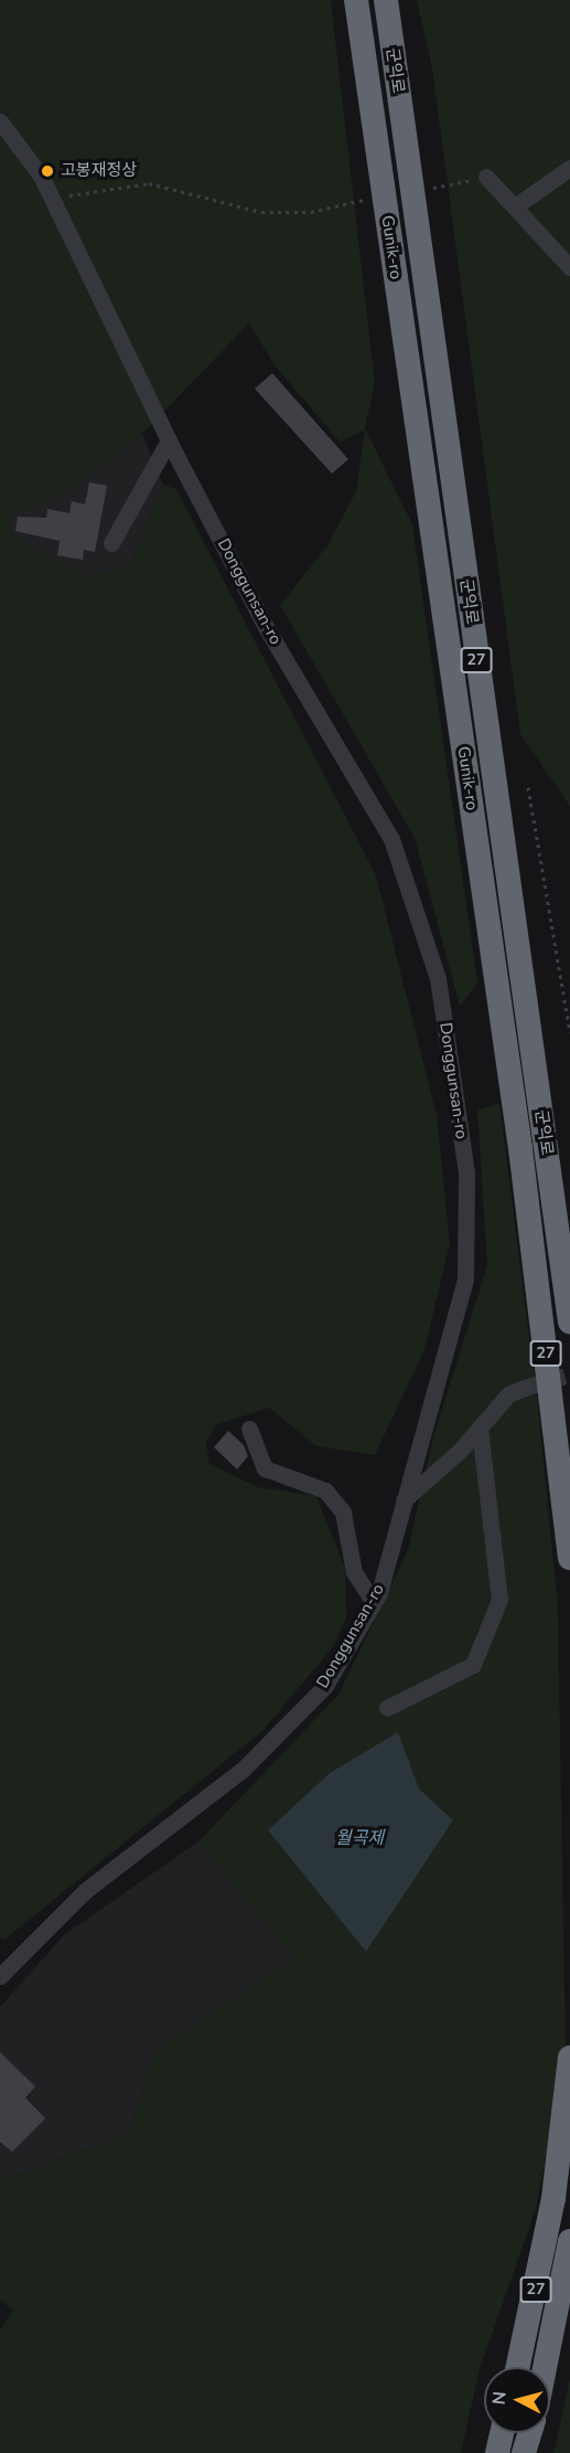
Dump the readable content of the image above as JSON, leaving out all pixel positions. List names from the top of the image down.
{
  "streets": {
    "highway": ["군익로", "Gunik-ro", "27"],
    "street": ["Donggunsan-ro"]
  },
  "water": ["월곡제"],
  "places": ["고봉재정상"],
  "north": "left"
}
